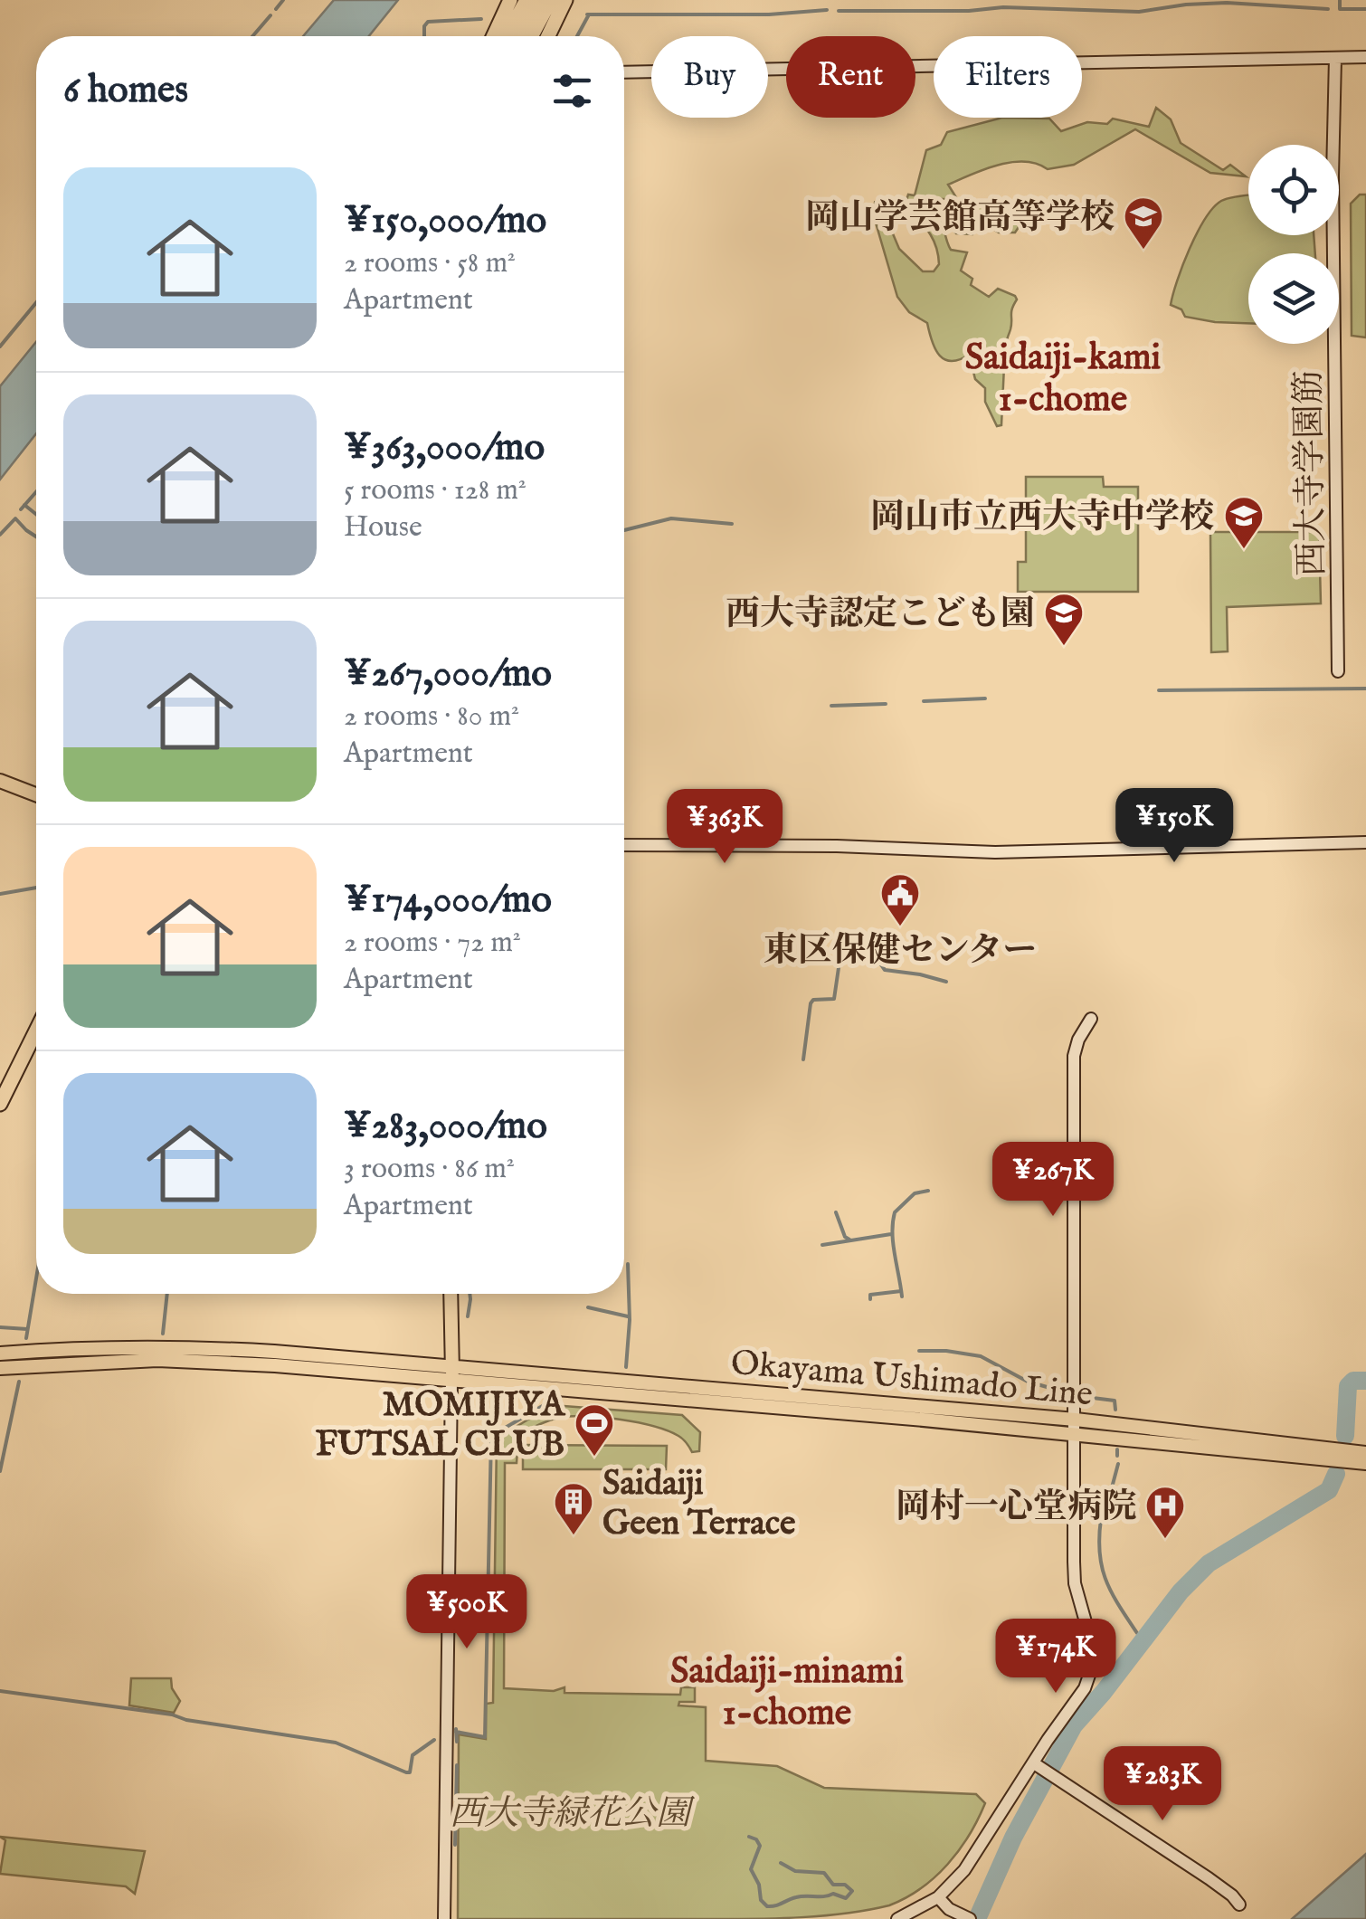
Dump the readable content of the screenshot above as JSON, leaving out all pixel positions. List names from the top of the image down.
{
  "streets": {
    "main road": ["Okayama Ushimado Line"],
    "street": ["西大寺学園筋"]
  },
  "districts": ["Saidaiji-kami 1-chome", "Saidaiji-minami 1-chome"],
  "parks": ["西大寺緑花公園"],
  "places": {
    "school or university": ["岡山学芸館高等学校", "岡山市立西大寺中学校", "西大寺認定こども園"],
    "public building": ["東区保健センター"],
    "sports": ["MOMIJIYA FUTSAL CLUB"],
    "building": ["Saidaiji Geen Terrace"],
    "hospital": ["岡村一心堂病院"]
  },
  "page": {
    "chip": ["Buy", "Rent", "Filters"],
    "heading": "6 homes",
    "list": [
      {
        "name": "¥150,000/mo",
        "note": "2 rooms · 58 m² · Apartment"
      },
      {
        "name": "¥363,000/mo",
        "note": "5 rooms · 128 m² · House"
      },
      {
        "name": "¥267,000/mo",
        "note": "2 rooms · 80 m² · Apartment"
      },
      {
        "name": "¥174,000/mo",
        "note": "2 rooms · 72 m² · Apartment"
      },
      {
        "name": "¥283,000/mo",
        "note": "3 rooms · 86 m² · Apartment"
      }
    ],
    "price": [
      "¥150K",
      "¥363K",
      "¥267K",
      "¥500K",
      "¥174K",
      "¥283K"
    ]
  }
}
